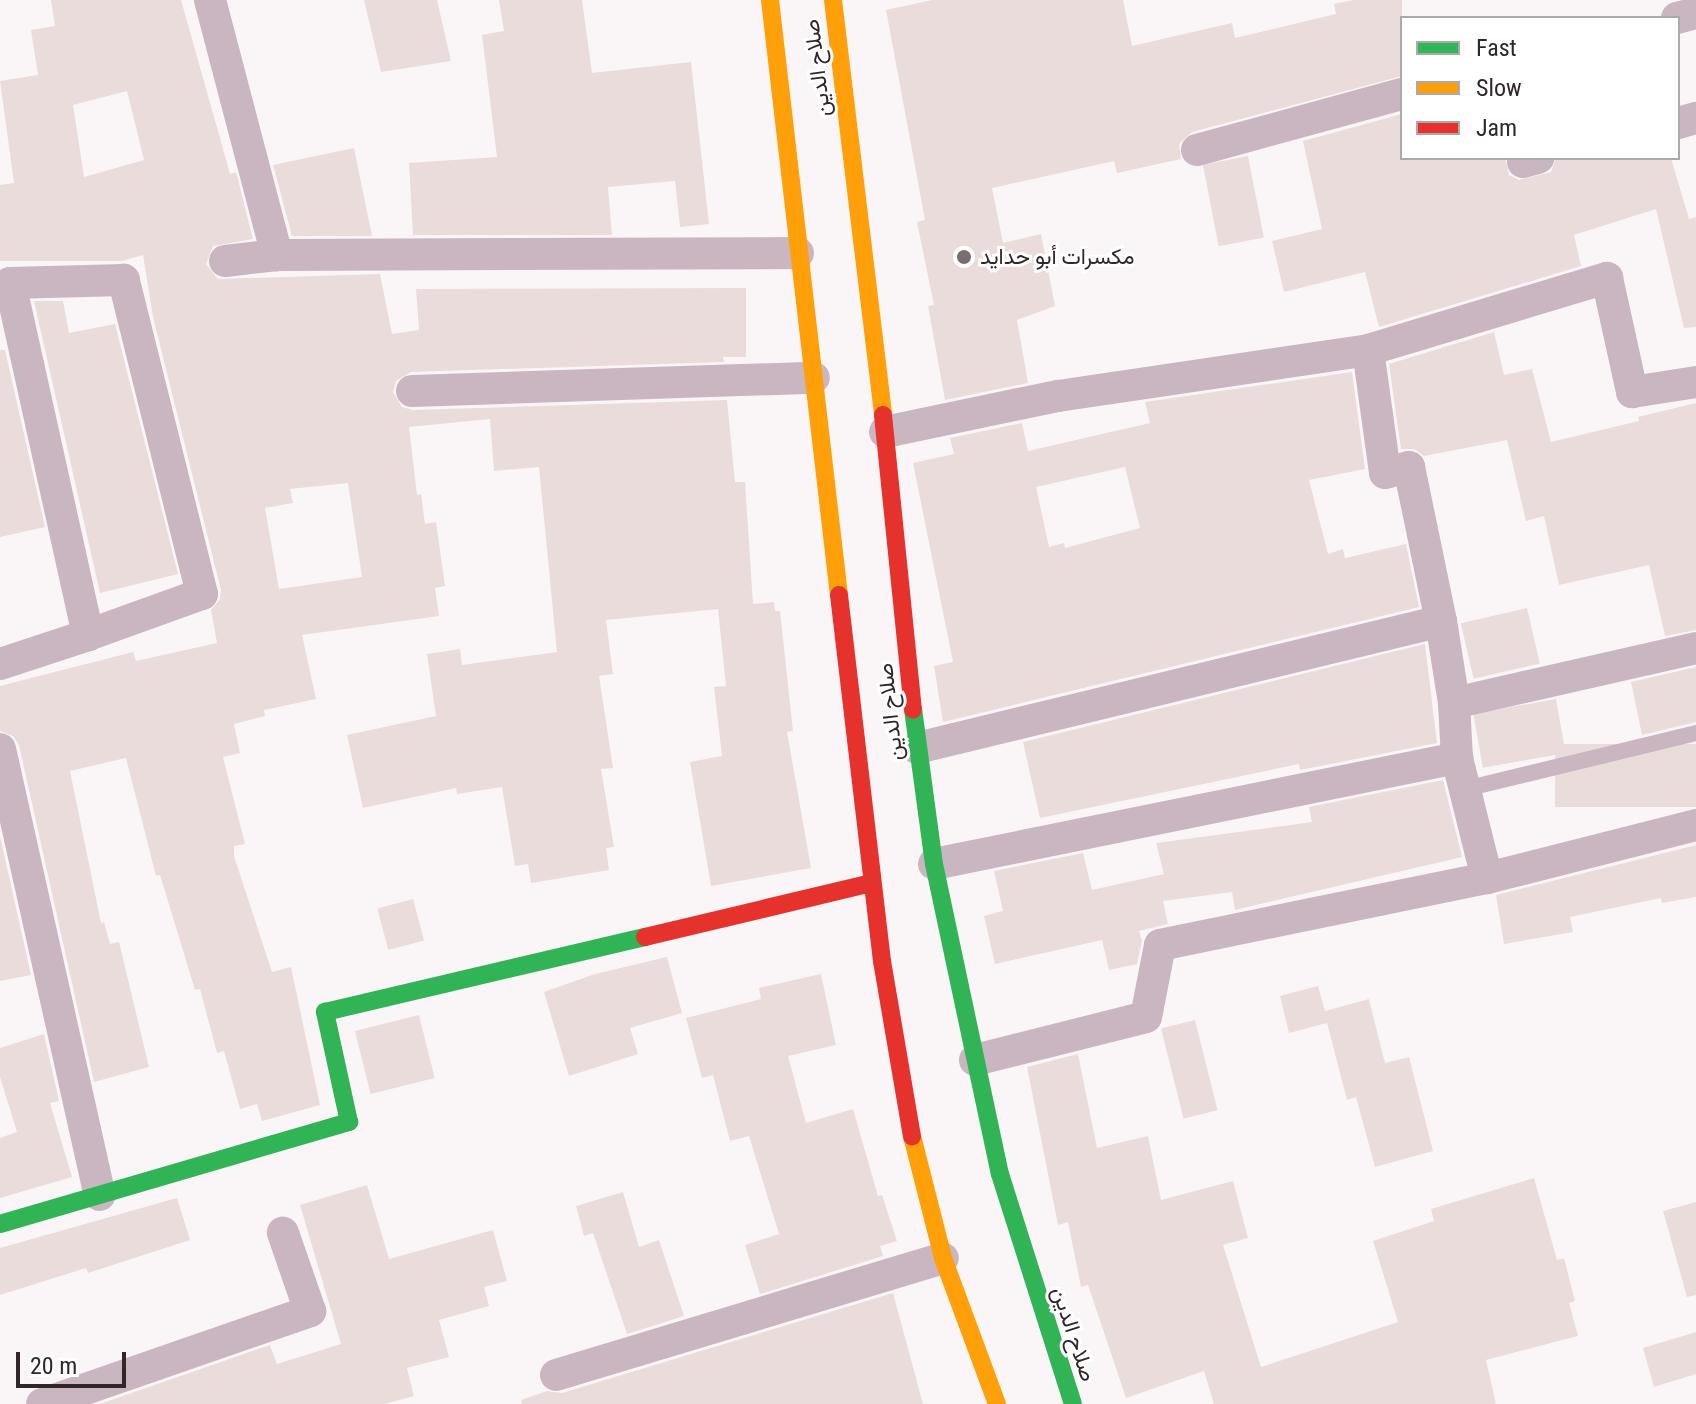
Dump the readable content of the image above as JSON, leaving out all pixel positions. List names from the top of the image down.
{
  "streets": {
    "main road": ["صلاح الدين"]
  },
  "places": ["مكسرات أبو حدايد"],
  "legend": ["Fast", "Slow", "Jam"],
  "scale_bar": "20 m"
}
